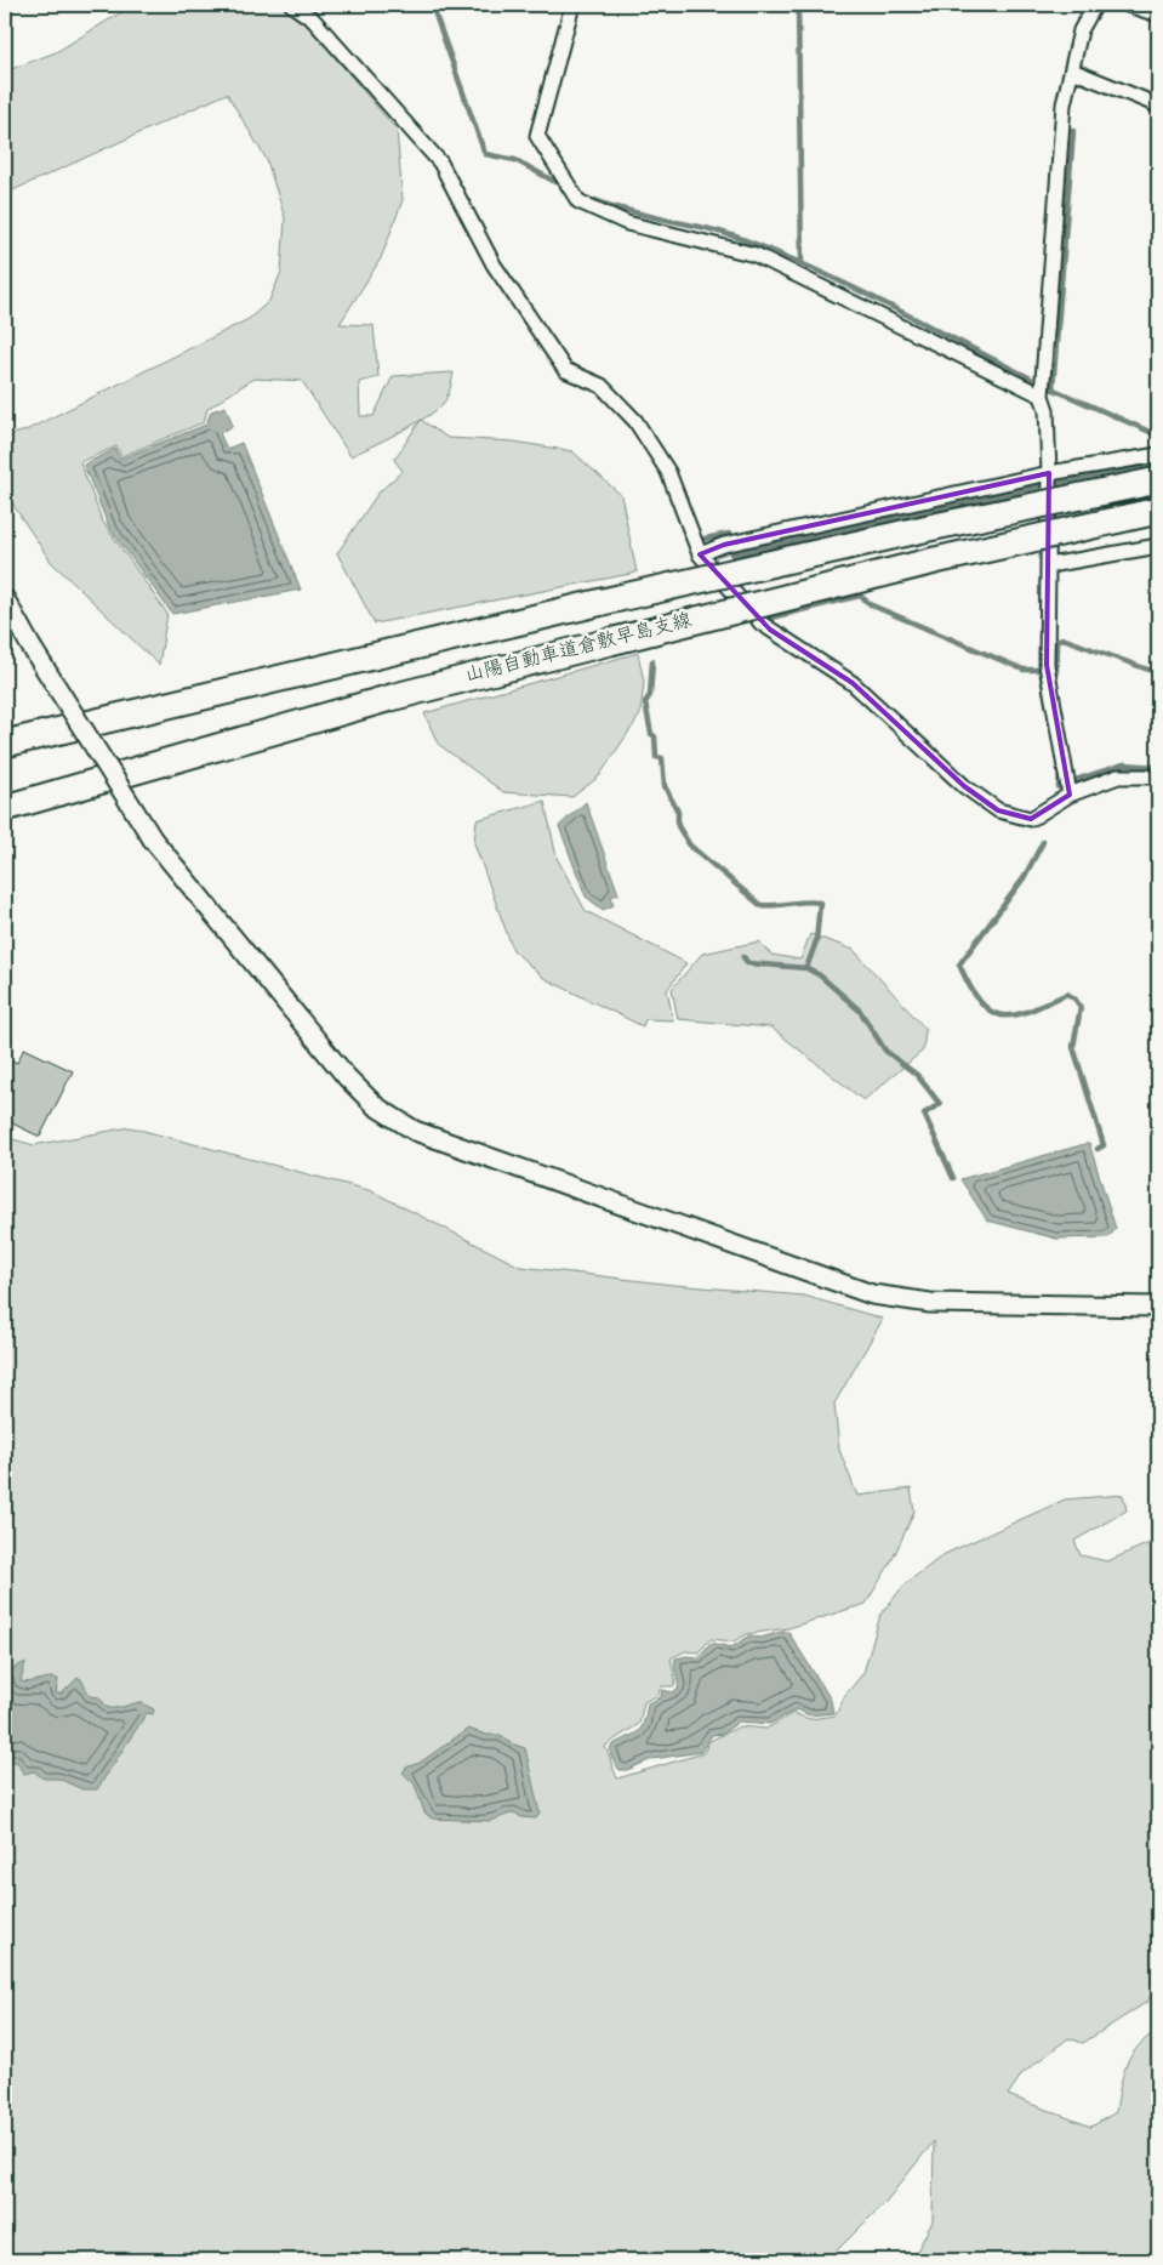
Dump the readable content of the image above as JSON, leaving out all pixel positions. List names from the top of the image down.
{
  "streets": {
    "highway": ["山陽自動車道倉敷早島支線"]
  }
}
